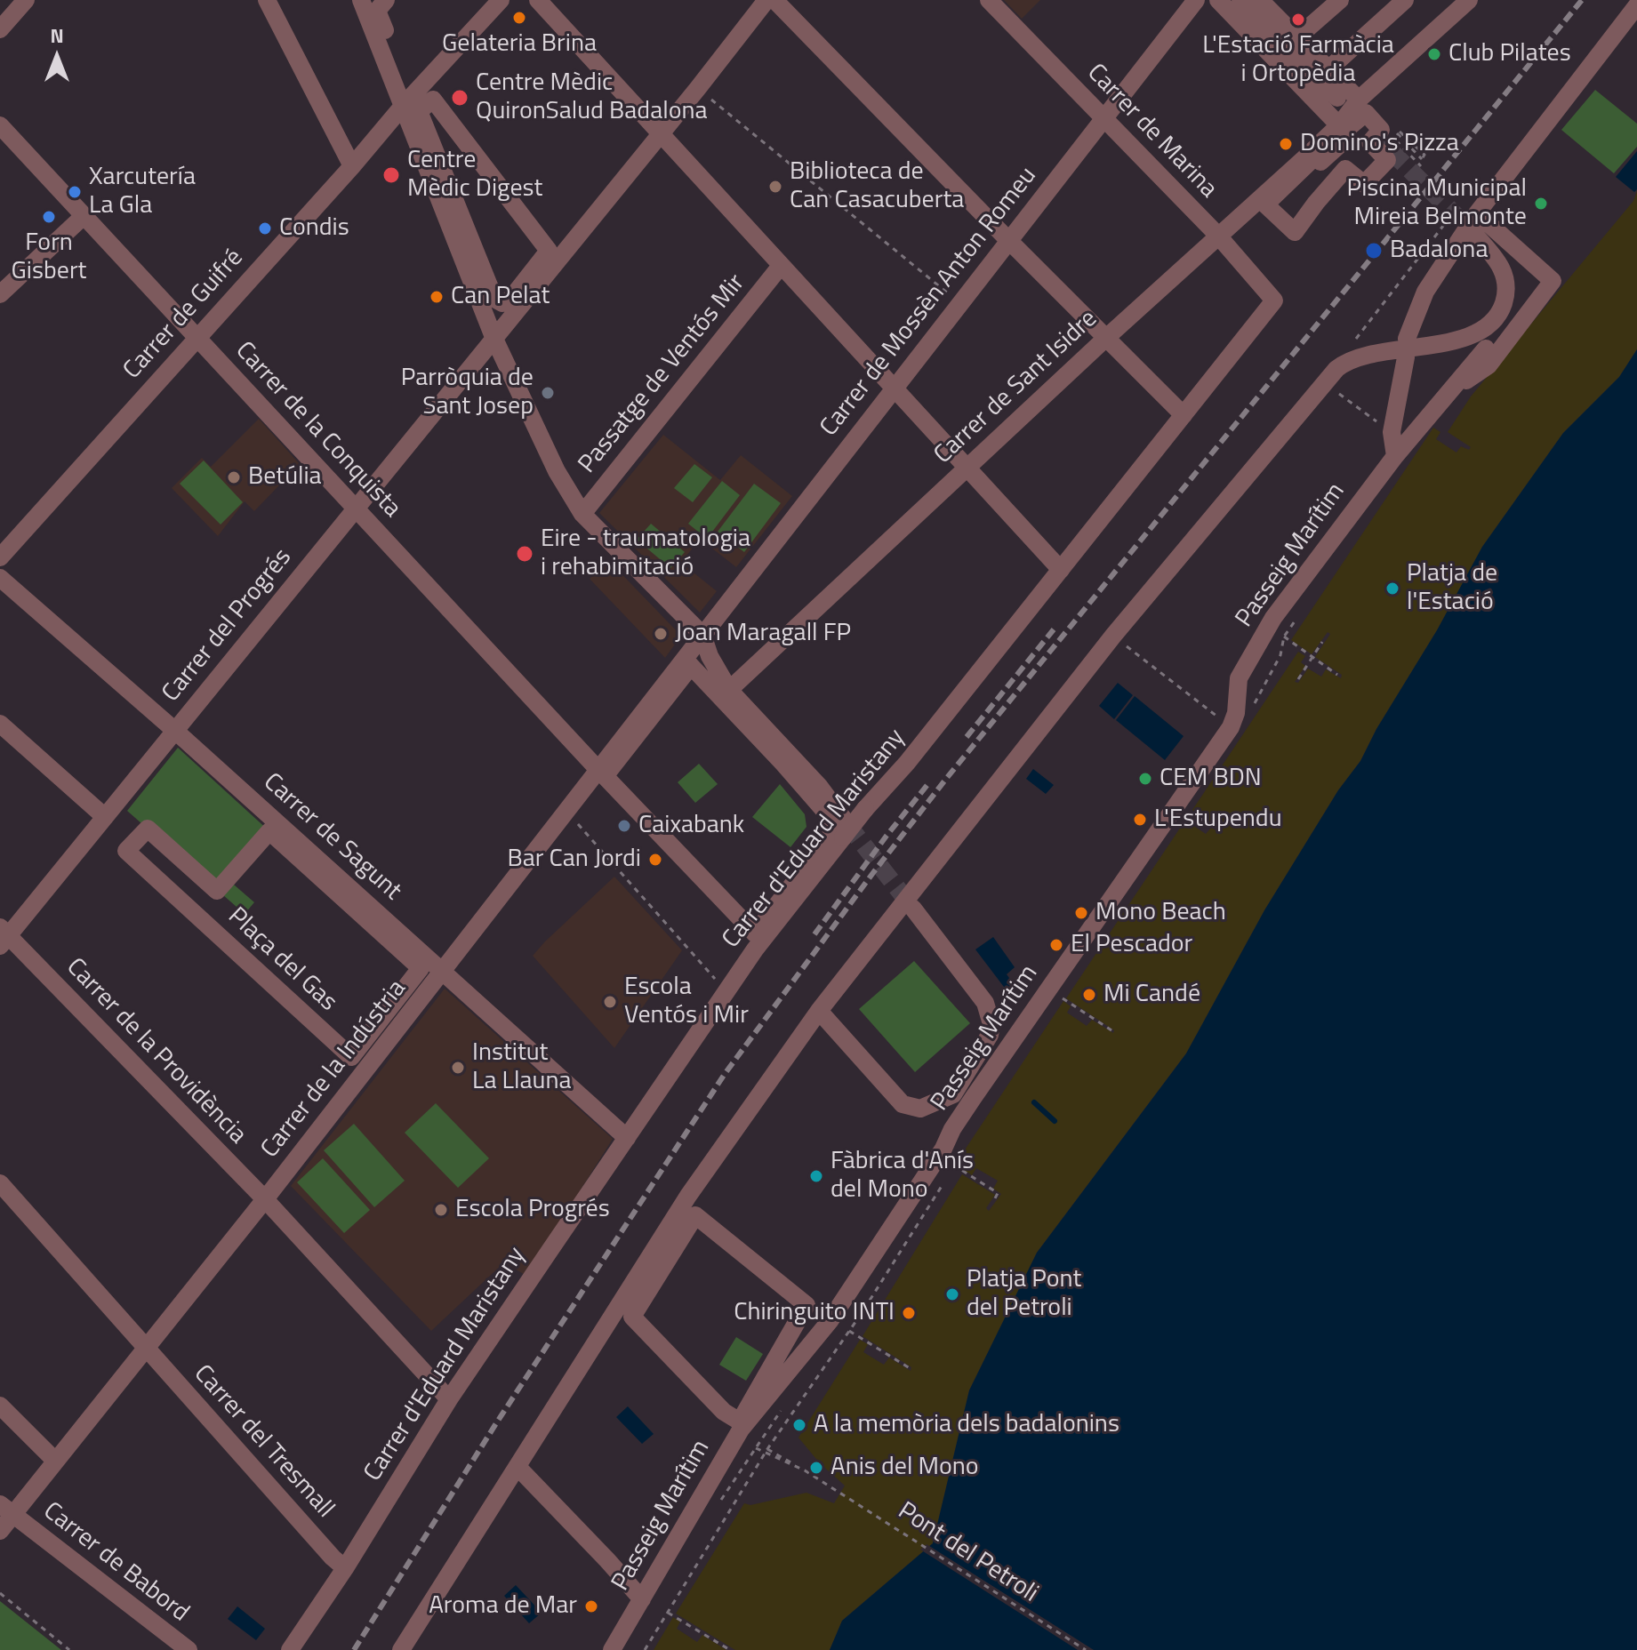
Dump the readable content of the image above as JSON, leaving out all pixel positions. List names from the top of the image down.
{
  "streets": {
    "street": [
      "Carrer de Marina",
      "Carrer de Mossèn Anton Romeu",
      "Carrer de Guifré",
      "Passatge de Ventós Mir",
      "Carrer de Sant Isidre",
      "Carrer de la Conquista",
      "Passeig Marítim",
      "Carrer del Progrés",
      "Carrer de Sagunt",
      "Carrer d'Eduard Maristany",
      "Plaça del Gas",
      "Carrer de la Providència",
      "Carrer de la Indústria",
      "Carrer del Tresmall",
      "Carrer de Babord"
    ],
    "path": ["Pont del Petroli"]
  },
  "crossings": [
    ["Carrer de Marina", "Carrer de Mossèn Anton Romeu"],
    ["Carrer de Marina", "Carrer de Sant Isidre"],
    ["Carrer de Marina", "Carrer d'Eduard Maristany"],
    ["Carrer de Mossèn Anton Romeu", "Carrer de la Indústria"],
    ["Carrer de Guifré", "Carrer de la Conquista"],
    ["Carrer de la Conquista", "Carrer del Progrés"],
    ["Carrer de la Conquista", "Carrer de la Indústria"],
    ["Carrer del Progrés", "Carrer de Sagunt"],
    ["Carrer del Progrés", "Carrer de la Providència"],
    ["Carrer de Sagunt", "Carrer d'Eduard Maristany"],
    ["Carrer de Sagunt", "Carrer de la Indústria"],
    ["Carrer d'Eduard Maristany", "Carrer de la Providència"],
    ["Carrer d'Eduard Maristany", "Carrer del Tresmall"],
    ["Carrer de la Providència", "Carrer de la Indústria"],
    ["Carrer de la Indústria", "Carrer del Tresmall"],
    ["Carrer de la Indústria", "Carrer de Babord"]
  ],
  "places": [
    "Gelateria Brina",
    "L'Estació Farmàcia i Ortopèdia",
    "Club Pilates",
    "Centre Mèdic QuironSalud Badalona",
    "Domino's Pizza",
    "Centre Mèdic Digest",
    "Biblioteca de Can Casacuberta",
    "Xarcutería La Gla",
    "Piscina Municipal Mireia Belmonte",
    "Forn Gisbert",
    "Condis",
    "Badalona",
    "Can Pelat",
    "Parròquia de Sant Josep",
    "Betúlia",
    "Eire - traumatologia i rehabimitació",
    "Platja de l'Estació",
    "Joan Maragall FP",
    "CEM BDN",
    "L'Estupendu",
    "Caixabank",
    "Bar Can Jordi",
    "Mono Beach",
    "El Pescador",
    "Mi Candé",
    "Escola Ventós i Mir",
    "Institut La Llauna",
    "Fàbrica d'Anís del Mono",
    "Escola Progrés",
    "Platja Pont del Petroli",
    "Chiringuito INTI",
    "A la memòria dels badalonins",
    "Anis del Mono",
    "Aroma de Mar"
  ],
  "north": "top"
}
